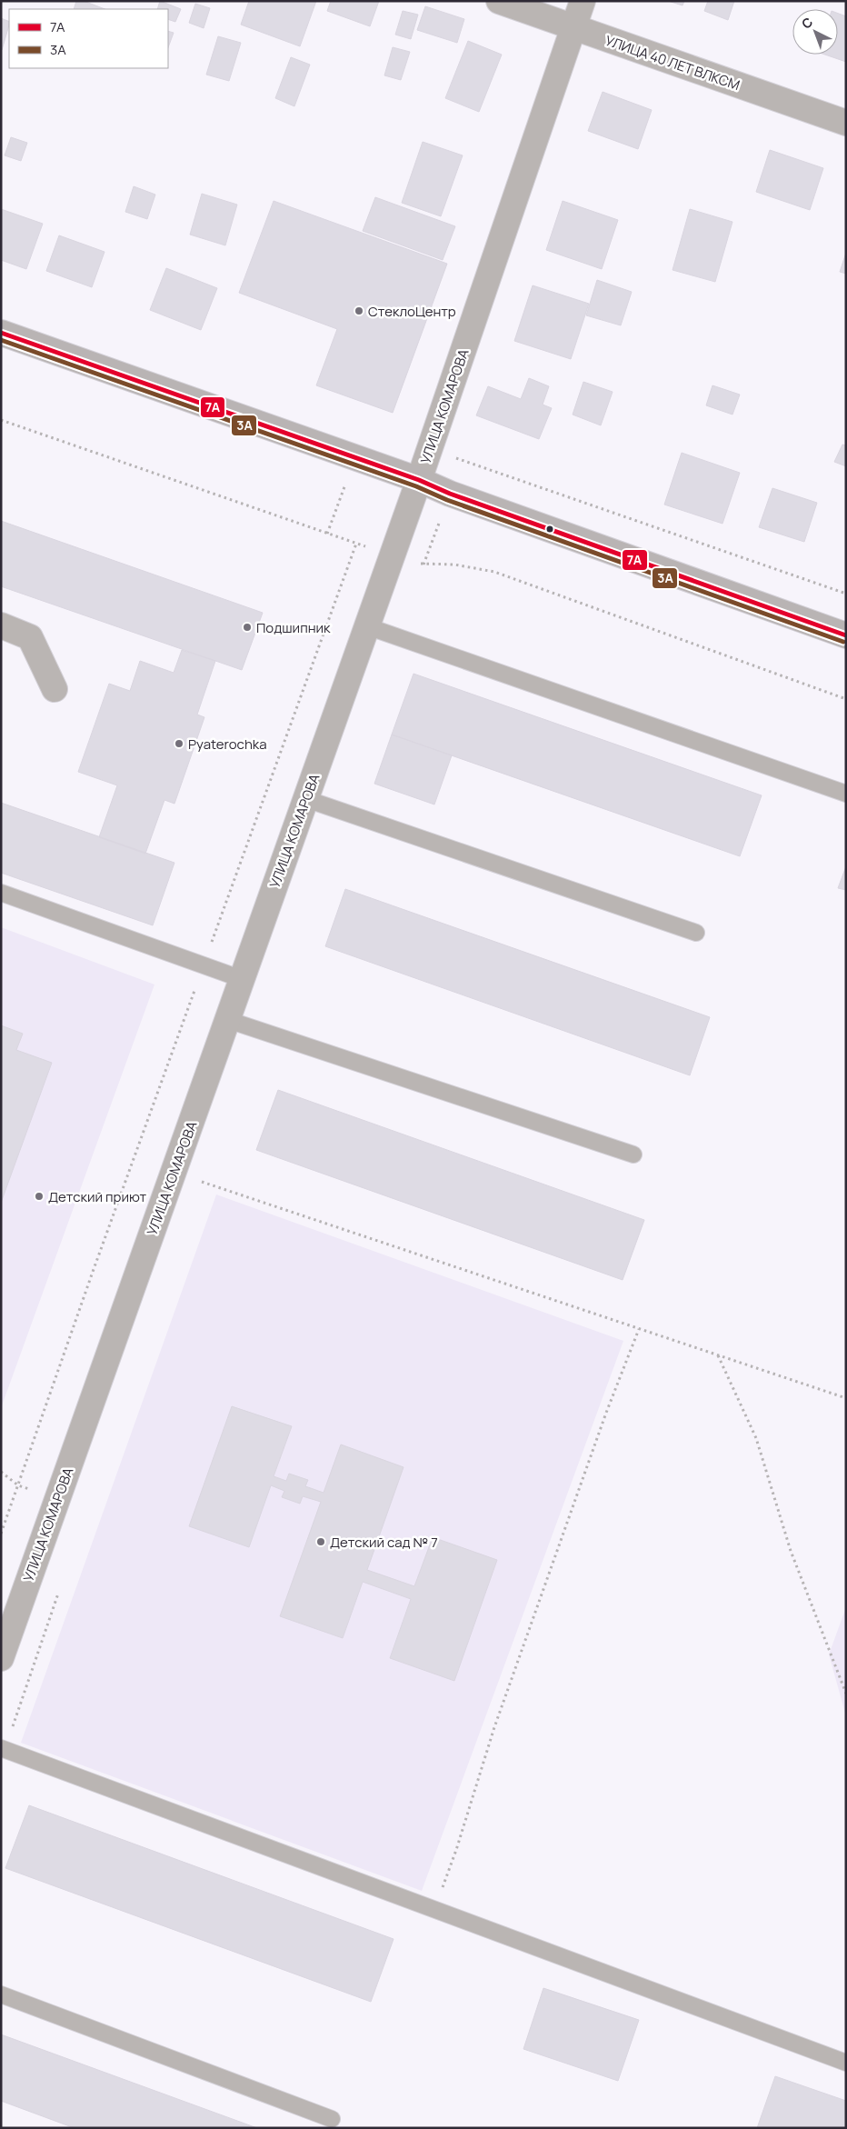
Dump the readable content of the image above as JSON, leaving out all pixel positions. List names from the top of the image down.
{
  "streets": {
    "street": ["УЛИЦА 40 ЛЕТ ВЛКСМ", "УЛИЦА КОМАРОВА"]
  },
  "crossings": [
    ["УЛИЦА 40 ЛЕТ ВЛКСМ", "УЛИЦА КОМАРОВА"]
  ],
  "places": [
    "СтеклоЦентр",
    "Подшипник",
    "Pyaterochka",
    "Детский приют",
    "Детский сад № 7"
  ],
  "lines": ["transit line 7А", "transit line 3А"],
  "legend": ["7А", "3А"],
  "north": "top left"
}
